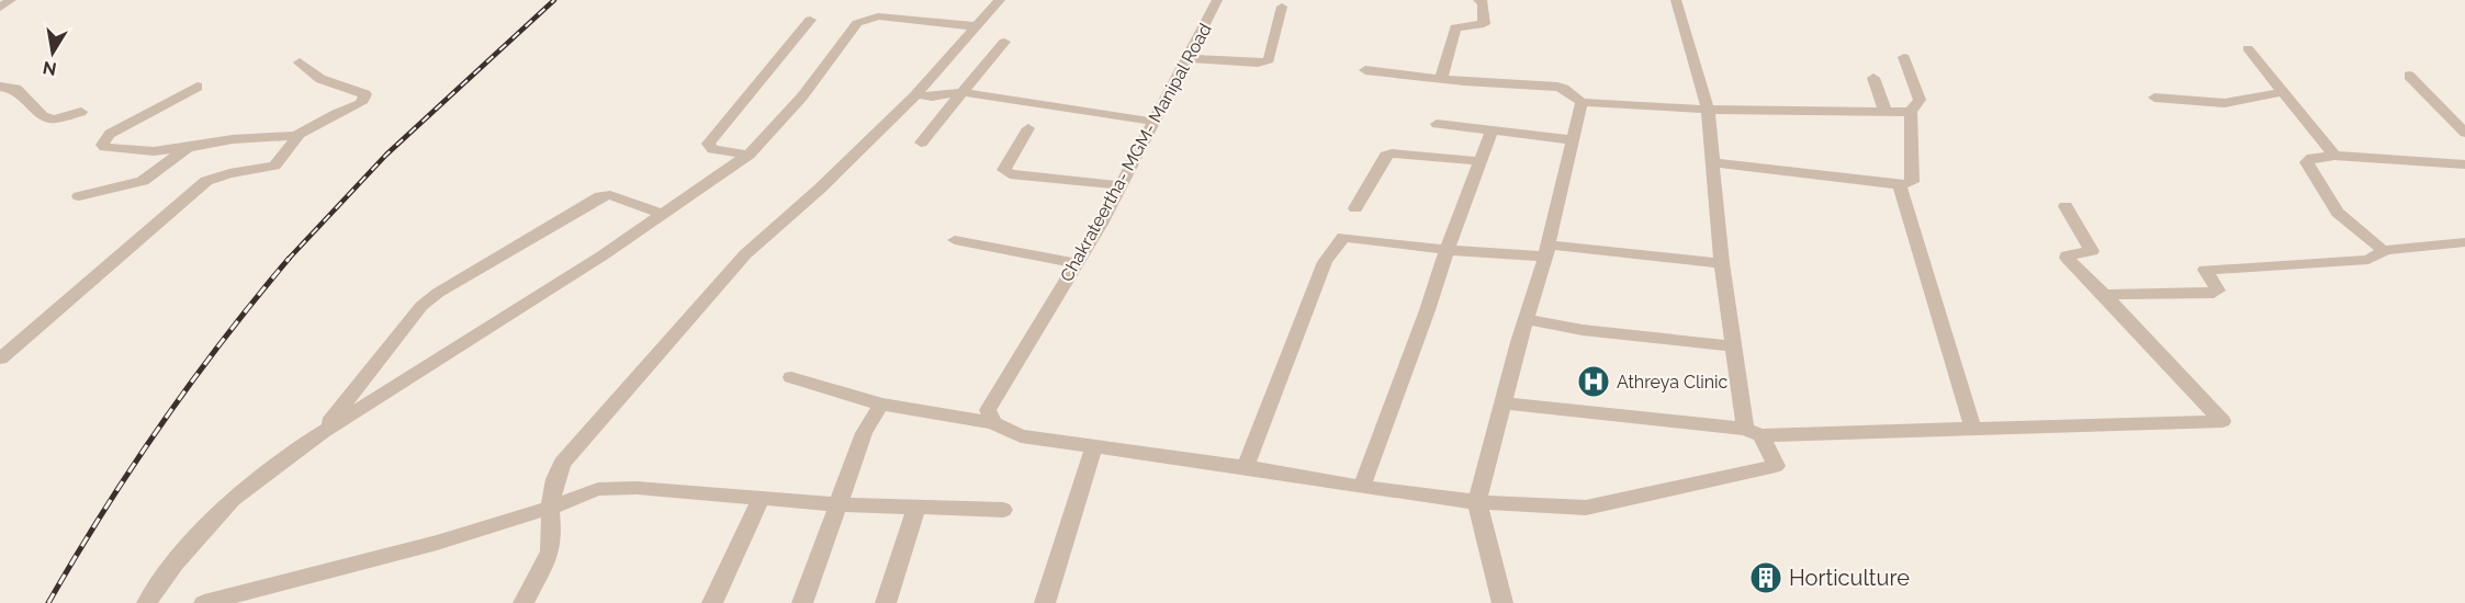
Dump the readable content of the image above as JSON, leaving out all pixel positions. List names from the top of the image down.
{
  "streets": {
    "street": ["Chakrateertha- MGM- Manipal Road"]
  },
  "places": {
    "hospital": ["Athreya Clinic"],
    "building": ["Horticulture"]
  },
  "north": "bottom"
}
